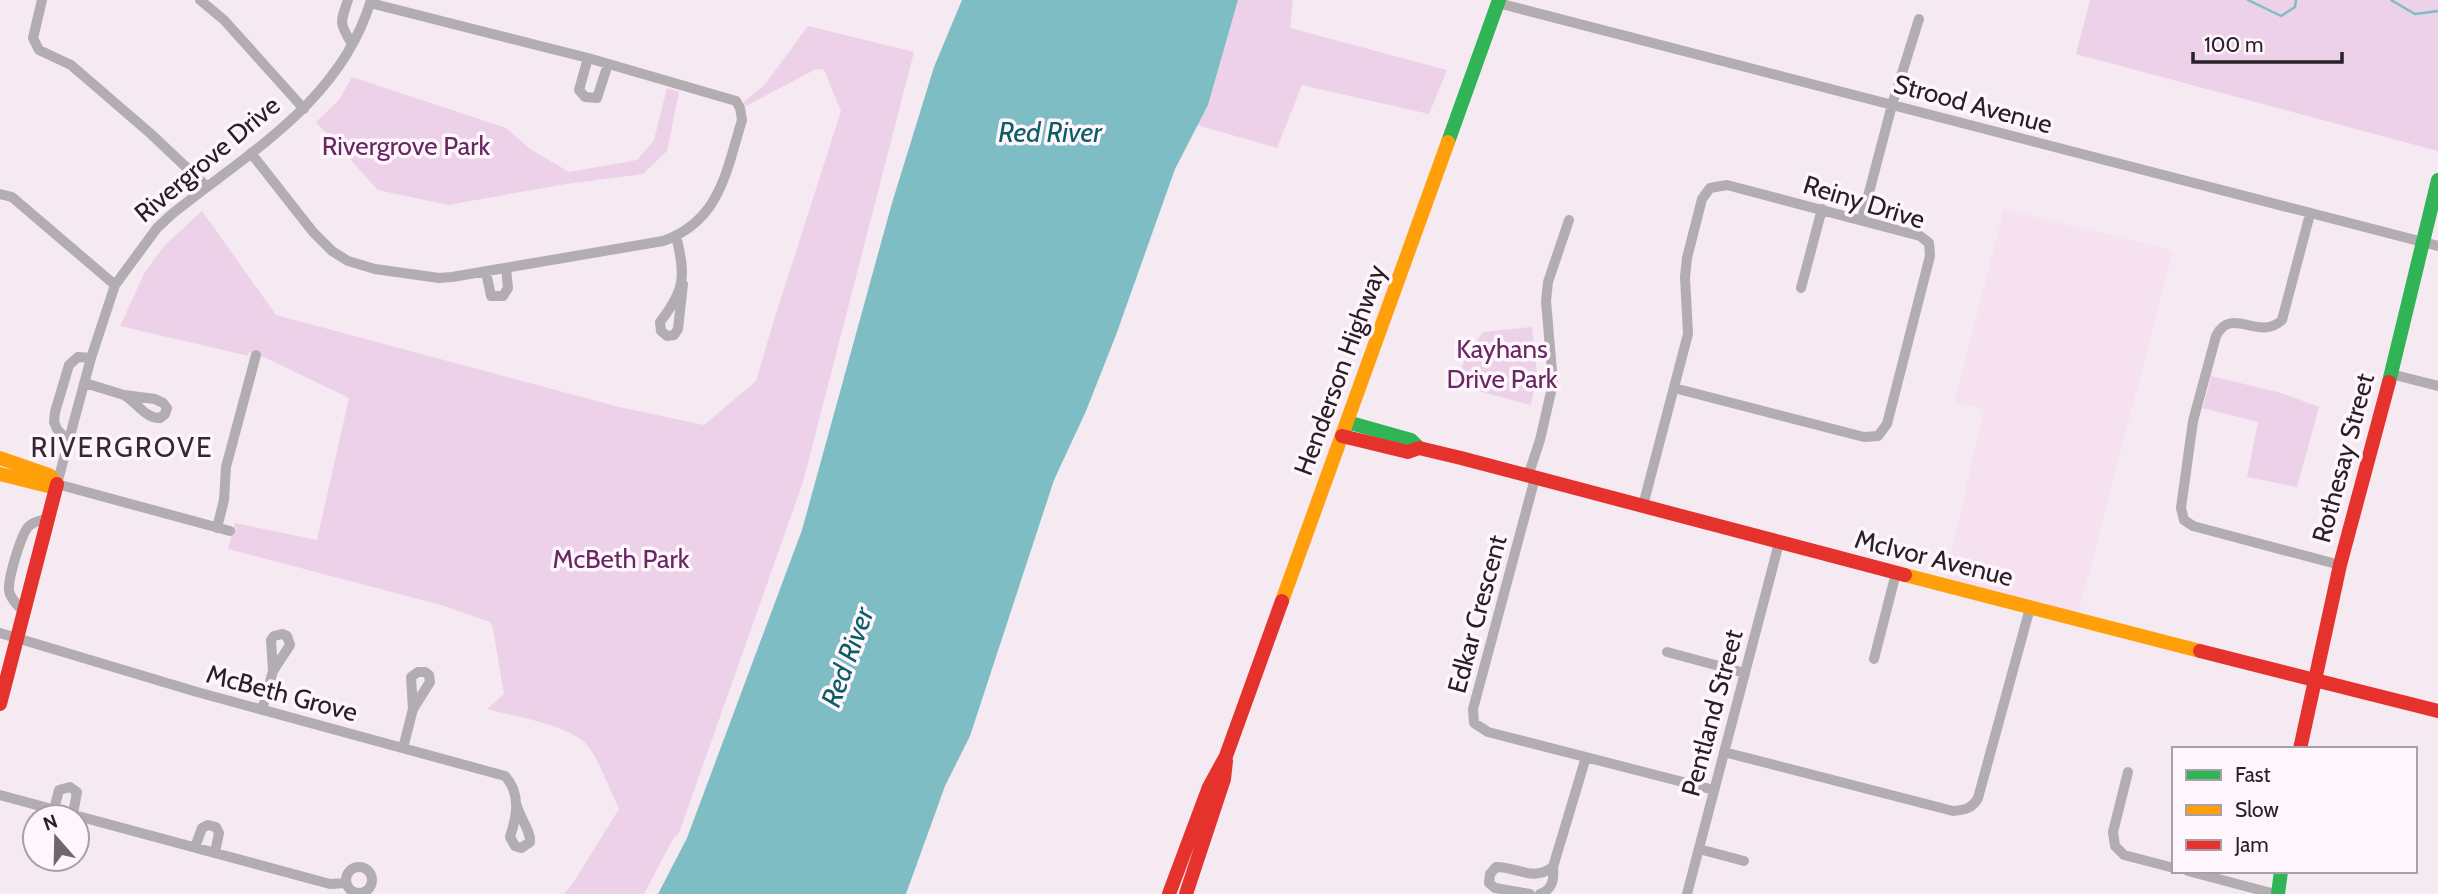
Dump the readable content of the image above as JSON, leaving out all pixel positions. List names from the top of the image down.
{
  "streets": {
    "street": [
      "Strood Avenue",
      "Rivergrove Drive",
      "Reiny Drive",
      "Henderson Highway",
      "Rothesay Street",
      "McIvor Avenue",
      "Edkar Crescent",
      "McBeth Grove",
      "Pentland Street"
    ]
  },
  "crossings": [
    ["Strood Avenue", "Henderson Highway"],
    ["Strood Avenue", "Rothesay Street"],
    ["Rivergrove Drive", "McBeth Grove"],
    ["Reiny Drive", "McIvor Avenue"],
    ["Henderson Highway", "McIvor Avenue"],
    ["Rothesay Street", "McIvor Avenue"],
    ["McIvor Avenue", "Edkar Crescent"],
    ["McIvor Avenue", "Pentland Street"],
    ["Edkar Crescent", "Pentland Street"]
  ],
  "districts": ["RIVERGROVE"],
  "water": ["Red River"],
  "parks": ["Rivergrove Park", "Kayhans Drive Park", "McBeth Park"],
  "legend": ["Fast", "Slow", "Jam"],
  "scale_bar": "100 m",
  "north": "top"
}
